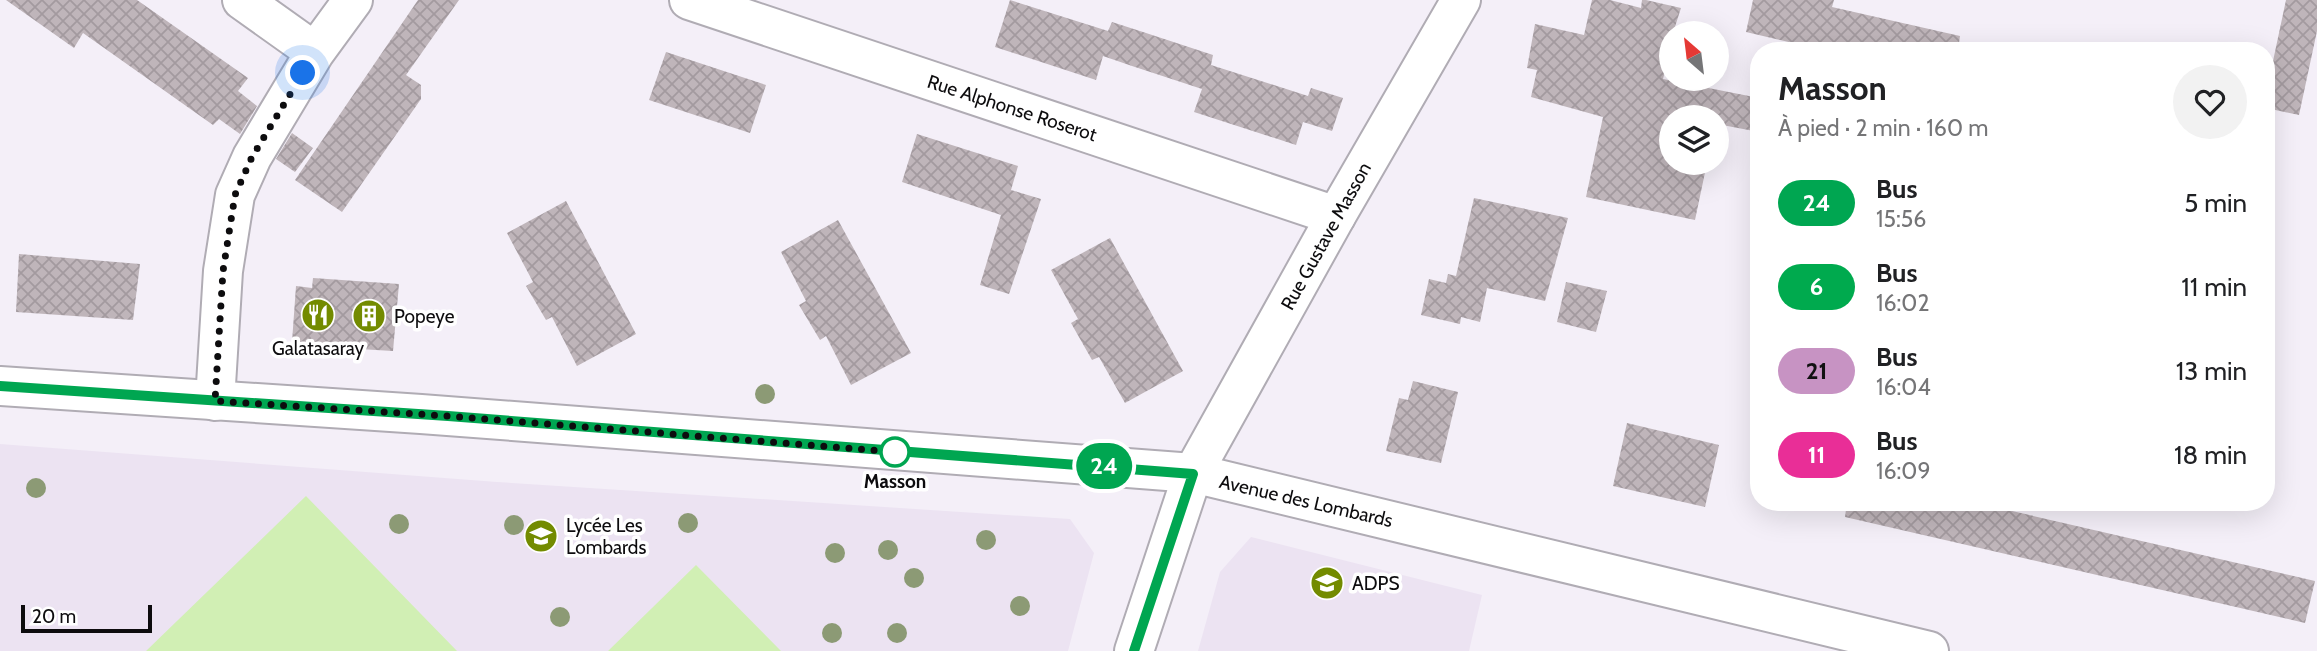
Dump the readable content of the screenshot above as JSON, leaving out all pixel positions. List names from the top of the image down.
{
  "streets": {
    "street": ["Rue Alphonse Roserot", "Rue Gustave Masson", "Avenue des Lombards"]
  },
  "crossings": [
    ["Rue Alphonse Roserot", "Rue Gustave Masson"],
    ["Rue Gustave Masson", "Avenue des Lombards"]
  ],
  "places": {
    "restaurant": ["Galatasaray"],
    "building": ["Popeye"],
    "other": ["Masson"],
    "school or university": ["Lycée Les Lombards", "ADPS"]
  },
  "lines": ["bus line 24"],
  "scale_bar": "20 m",
  "north": "top left",
  "page": {
    "on_map": "24",
    "heading": ["Masson", "À pied · 2 min · 160 m"],
    "list": [
      {
        "mark": "24",
        "name": "Bus",
        "note": "15:56",
        "value": "5 min"
      },
      {
        "mark": "6",
        "name": "Bus",
        "note": "16:02",
        "value": "11 min"
      },
      {
        "mark": "21",
        "name": "Bus",
        "note": "16:04",
        "value": "13 min"
      },
      {
        "mark": "11",
        "name": "Bus",
        "note": "16:09",
        "value": "18 min"
      }
    ],
    "scale": "20 m"
  }
}
